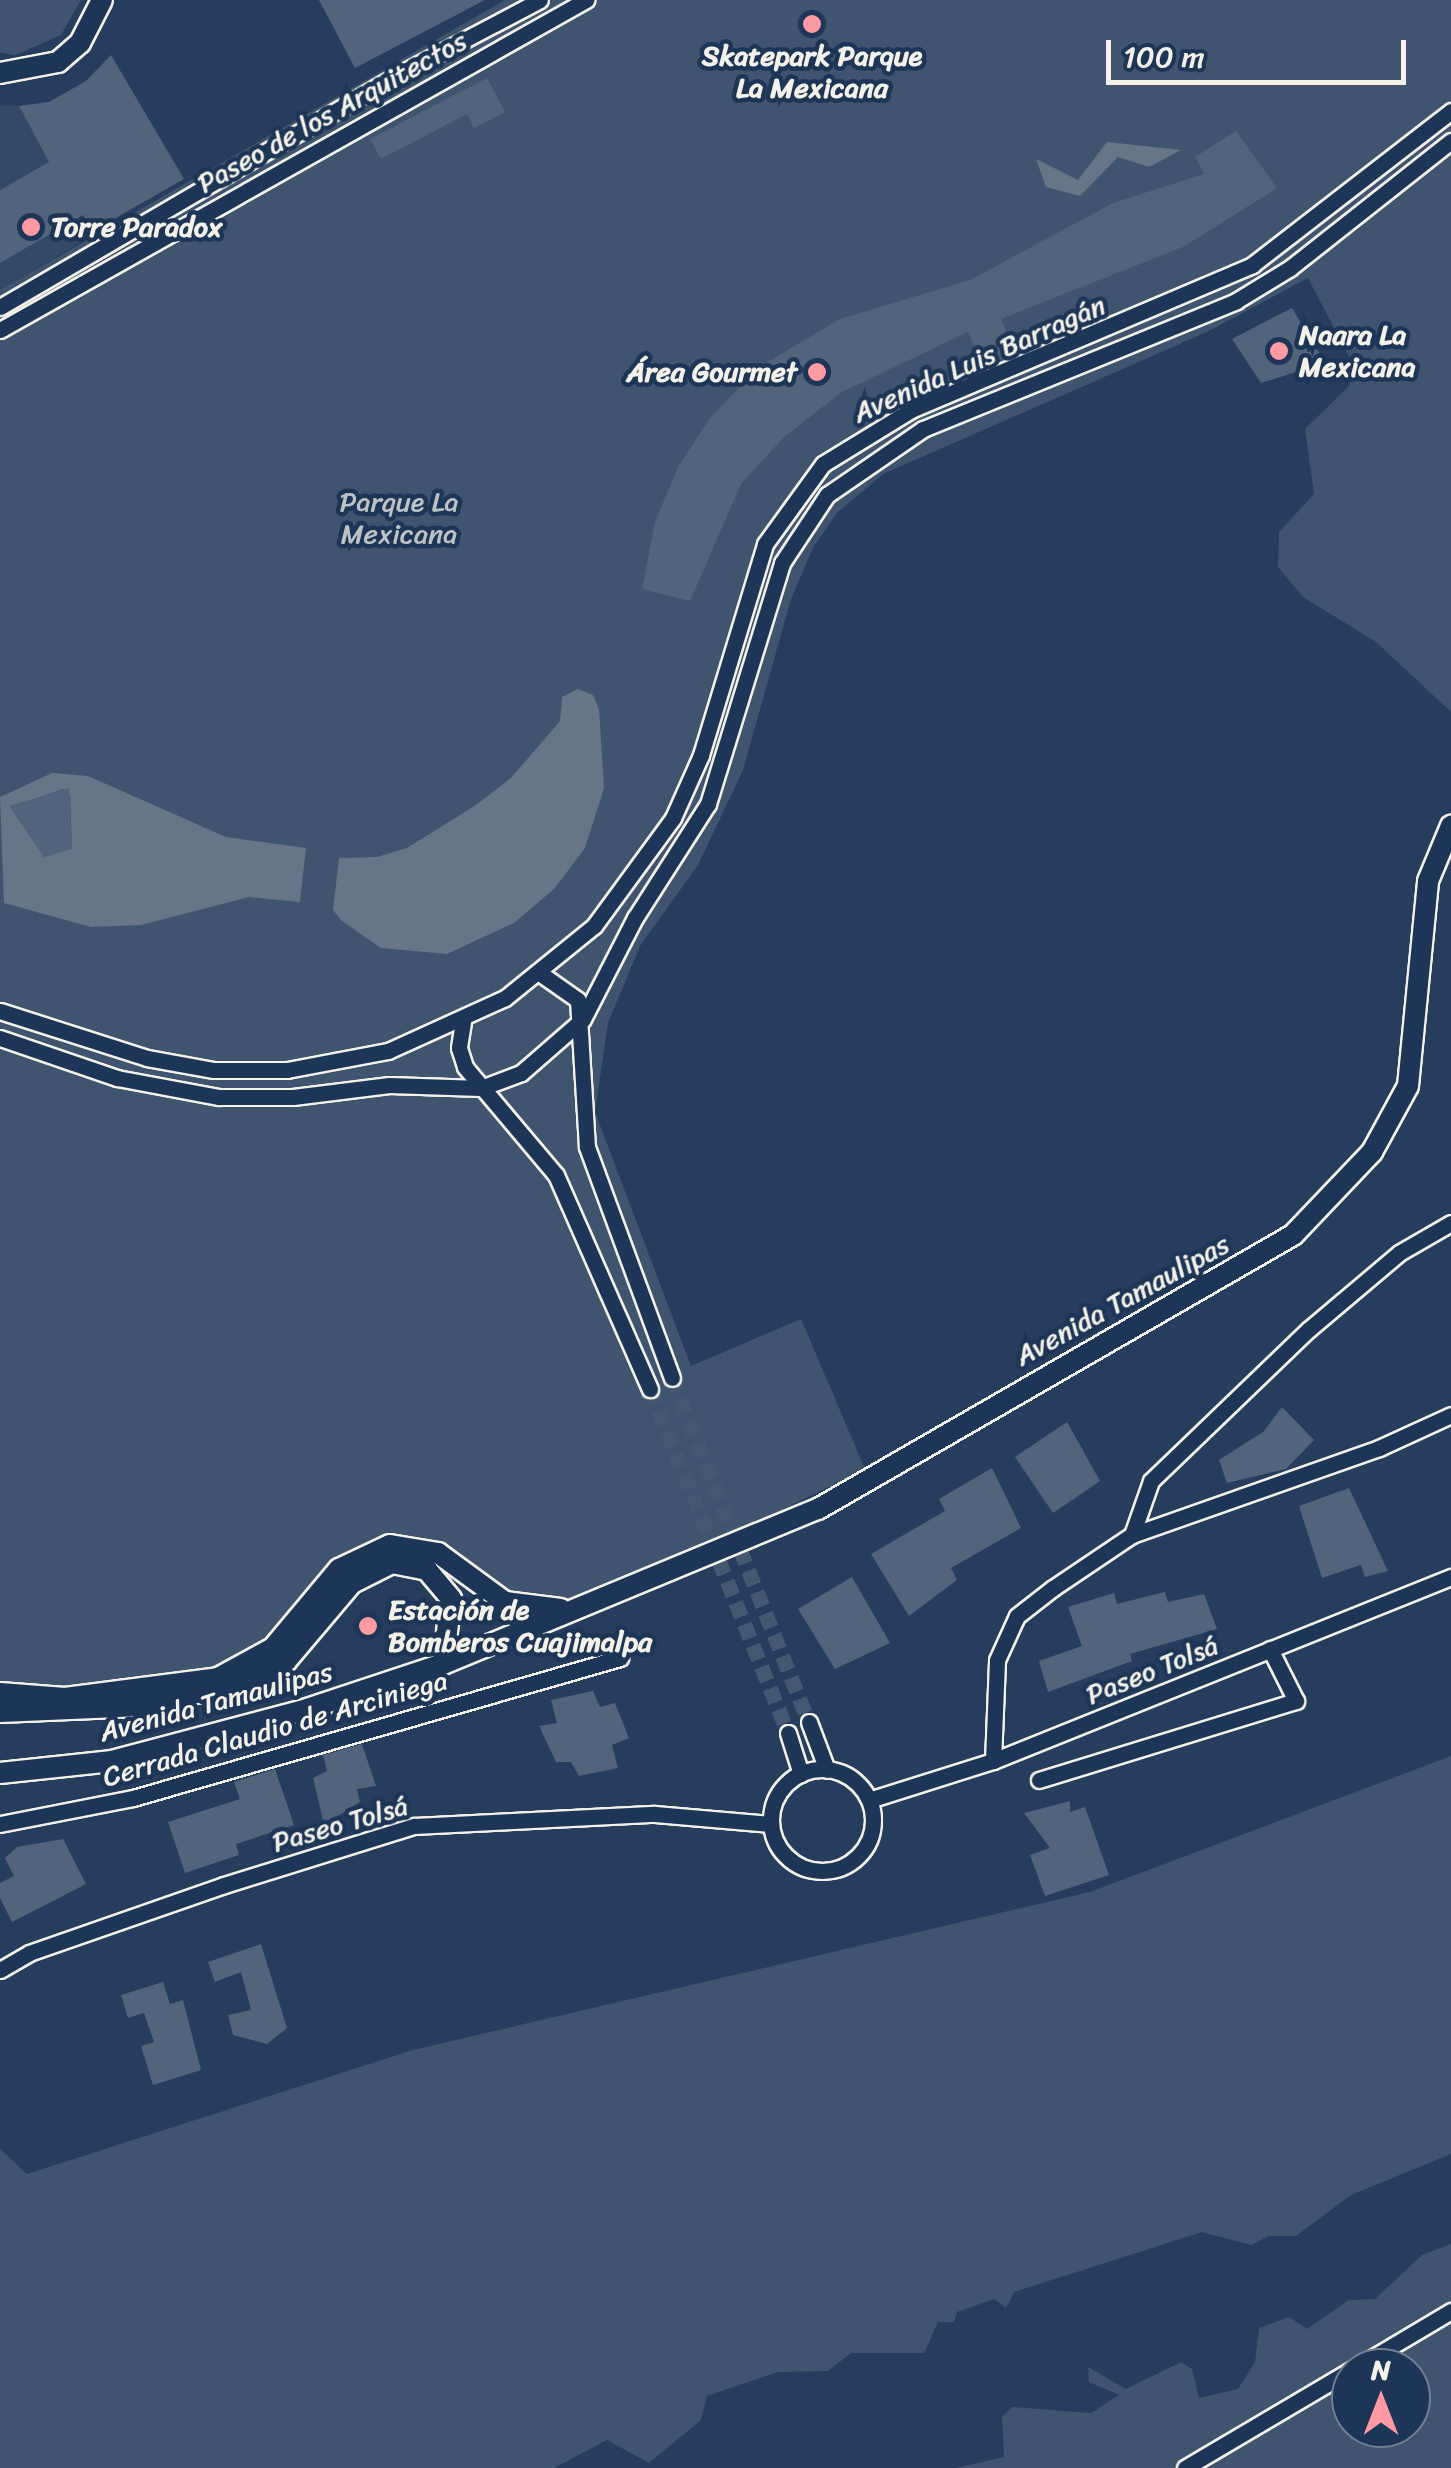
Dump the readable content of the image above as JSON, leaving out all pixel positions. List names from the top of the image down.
{
  "streets": {
    "street": [
      "Paseo de los Arquitectos",
      "Avenida Luis Barragán",
      "Avenida Tamaulipas",
      "Paseo Tolsá",
      "Cerrada Claudio de Arciniega"
    ]
  },
  "parks": ["Parque La Mexicana"],
  "places": [
    "Skatepark Parque La Mexicana",
    "Torre Paradox",
    "Naara La Mexicana",
    "Área Gourmet",
    "Estación de Bomberos Cuajimalpa"
  ],
  "scale_bar": "100 m",
  "north": "top"
}
